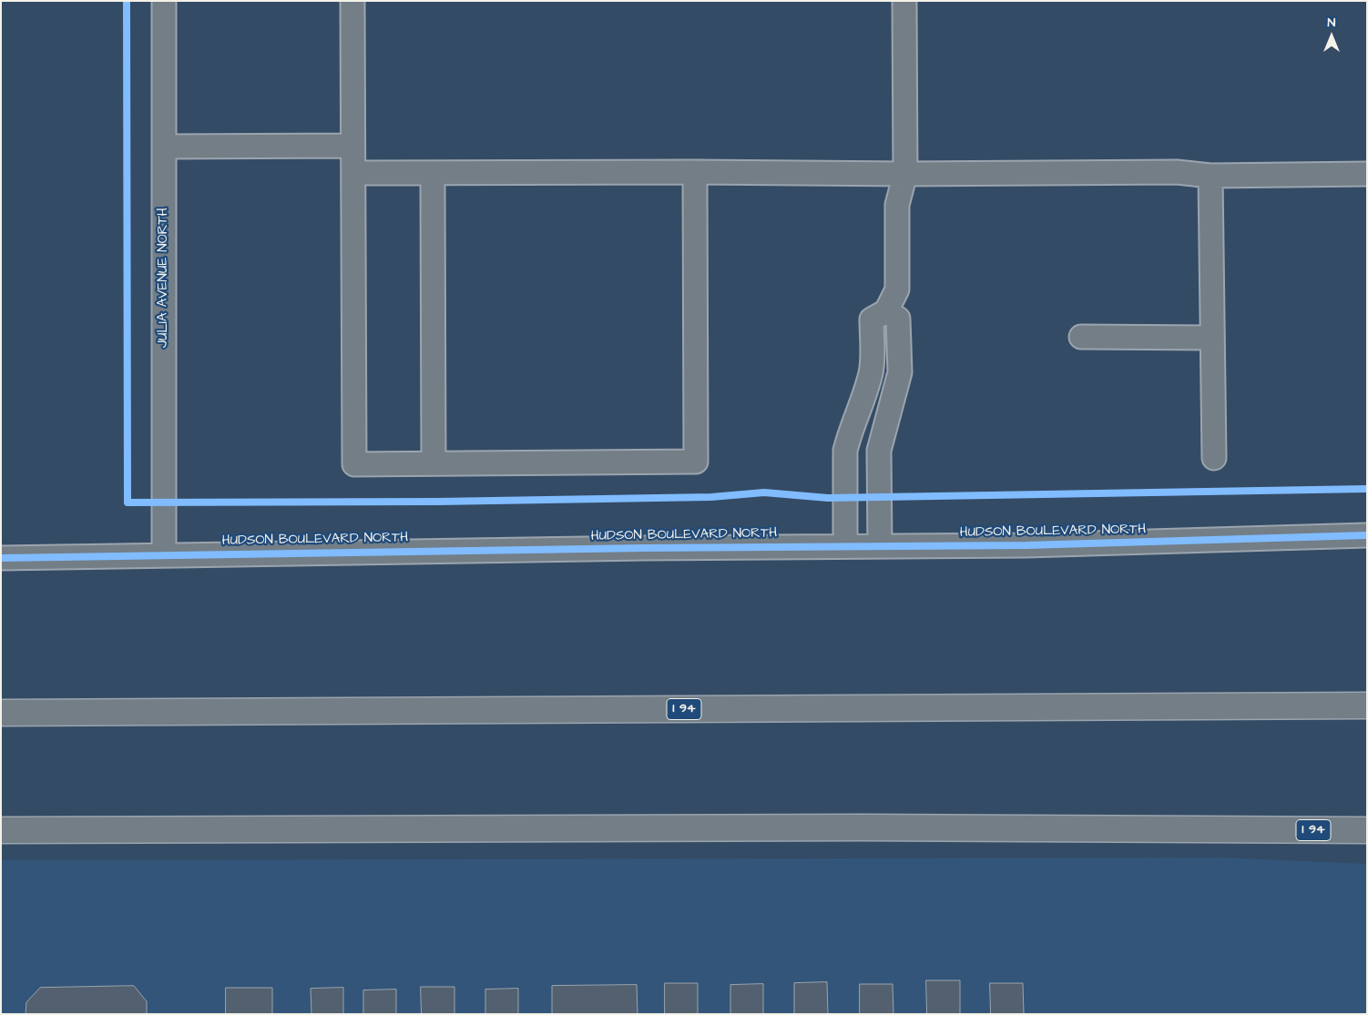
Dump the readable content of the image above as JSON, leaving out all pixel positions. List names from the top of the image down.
{
  "streets": {
    "highway": ["I 94"],
    "street": ["JULIA AVENUE NORTH", "HUDSON BOULEVARD NORTH"]
  },
  "crossings": [
    ["JULIA AVENUE NORTH", "HUDSON BOULEVARD NORTH"]
  ],
  "north": "top"
}
